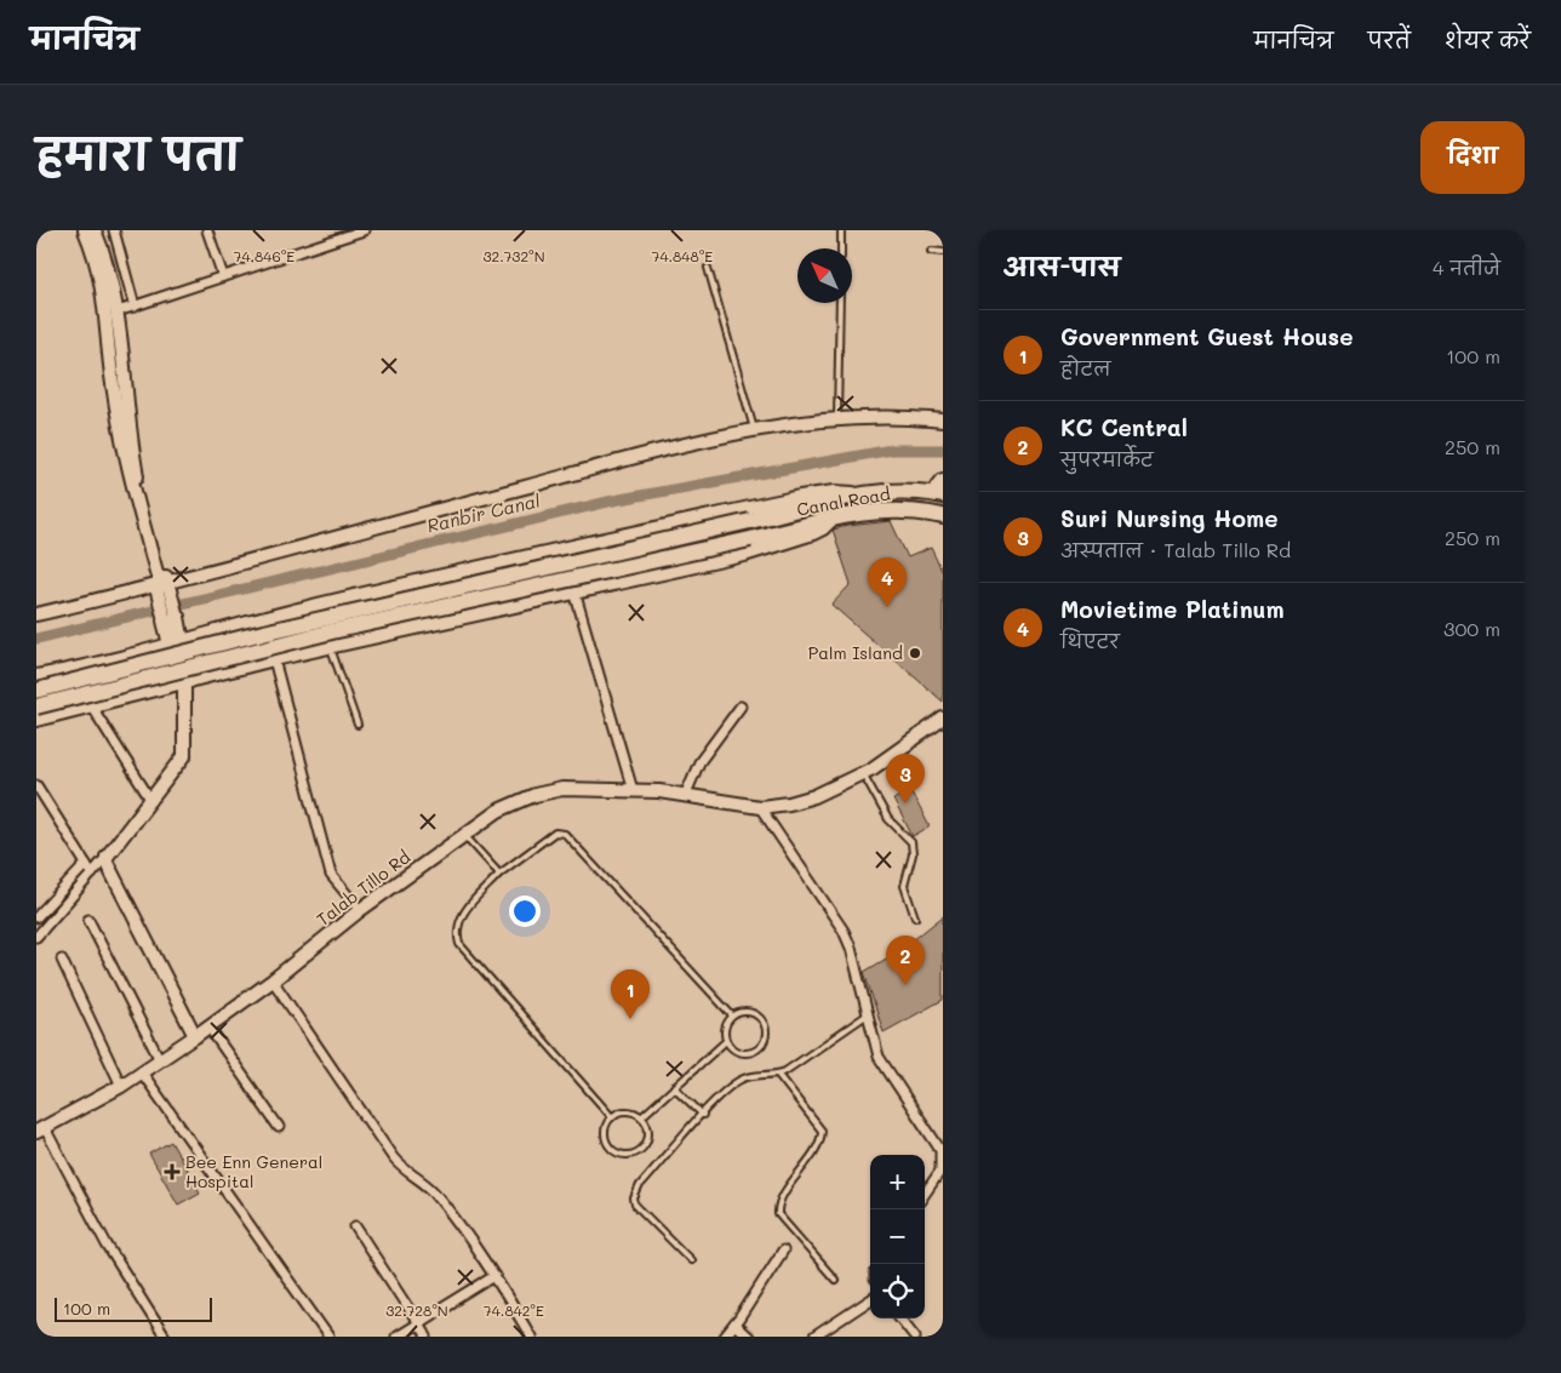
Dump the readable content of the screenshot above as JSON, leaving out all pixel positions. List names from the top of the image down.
{
  "streets": {
    "highway": ["Canal Road"],
    "street": ["Talab Tillo Rd"]
  },
  "water": ["Ranbir Canal"],
  "places": {
    "other": ["Palm Island"],
    "health": ["Bee Enn General Hospital"]
  },
  "scale_bar": "100 m",
  "north": "top left",
  "page": {
    "header": "मानचित्र",
    "nav": ["मानचित्र", "परतें", "शेयर करें"],
    "title": "हमारा पता",
    "buttons": "दिशा",
    "heading": ["आस-पास", "4 नतीजे"],
    "list": [
      {
        "mark": "1",
        "name": "Government Guest House",
        "note": "होटल",
        "value": "100 m"
      },
      {
        "mark": "2",
        "name": "KC Central",
        "note": "सुपरमार्केट",
        "value": "250 m"
      },
      {
        "mark": "3",
        "name": "Suri Nursing Home",
        "note": "अस्पताल · Talab Tillo Rd",
        "value": "250 m"
      },
      {
        "mark": "4",
        "name": "Movietime Platinum",
        "note": "थिएटर",
        "value": "300 m"
      }
    ],
    "pins": [
      "4",
      "3",
      "2",
      "1"
    ],
    "map_buttons": ["+", "−"],
    "scale": "100 m"
  },
  "coordinates": [
    "74.846°E",
    "32.732°N",
    "74.848°E",
    "32.728°N",
    "74.842°E"
  ]
}
